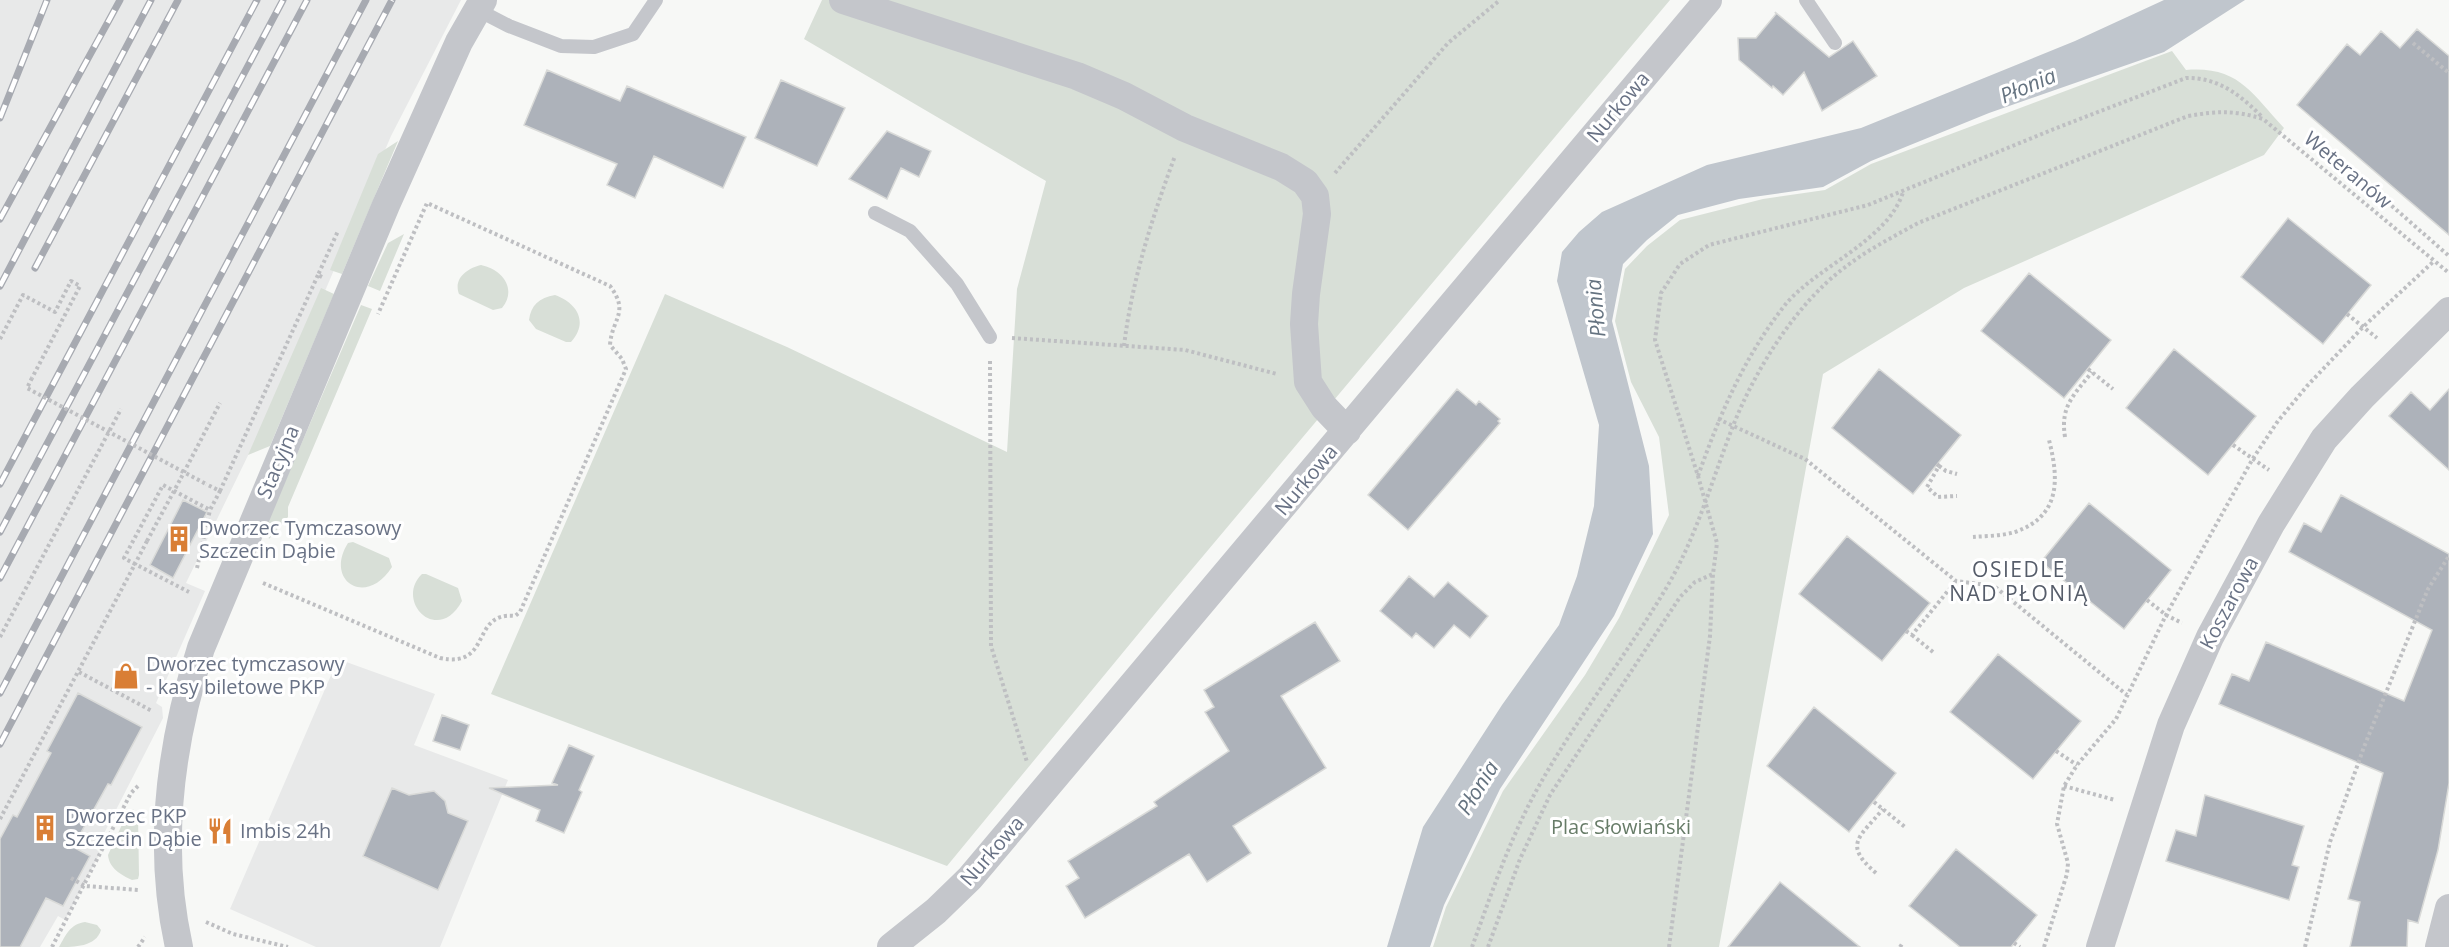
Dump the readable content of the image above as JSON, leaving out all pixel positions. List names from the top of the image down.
{
  "streets": {
    "street": ["Nurkowa", "Stacyjna", "Koszarowa"],
    "path": ["Weteranów"]
  },
  "districts": ["OSIEDLE NAD PŁONIĄ"],
  "water": ["Płonia"],
  "parks": ["Plac Słowiański"],
  "places": {
    "building": ["Dworzec Tymczasowy Szczecin Dąbie", "Dworzec PKP Szczecin Dąbie"],
    "shop": ["Dworzec tymczasowy - kasy biletowe PKP"],
    "restaurant": ["Imbis 24h"]
  }
}
